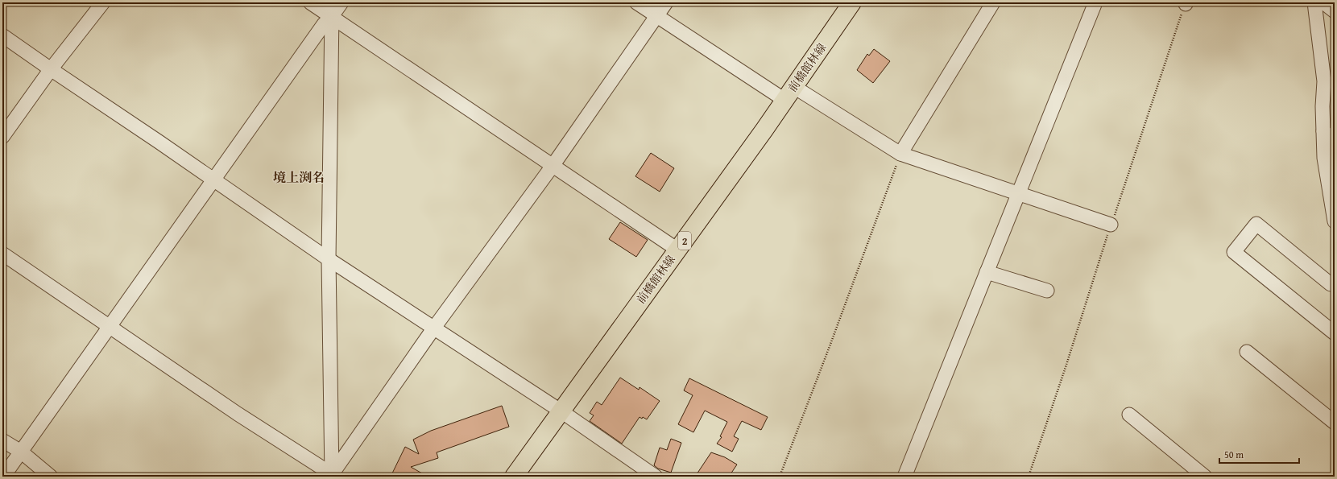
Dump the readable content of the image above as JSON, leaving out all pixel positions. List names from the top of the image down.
{
  "streets": {
    "main road": ["前橋館林線", "2"]
  },
  "districts": ["境上渕名"],
  "scale_bar": "50 m"
}
